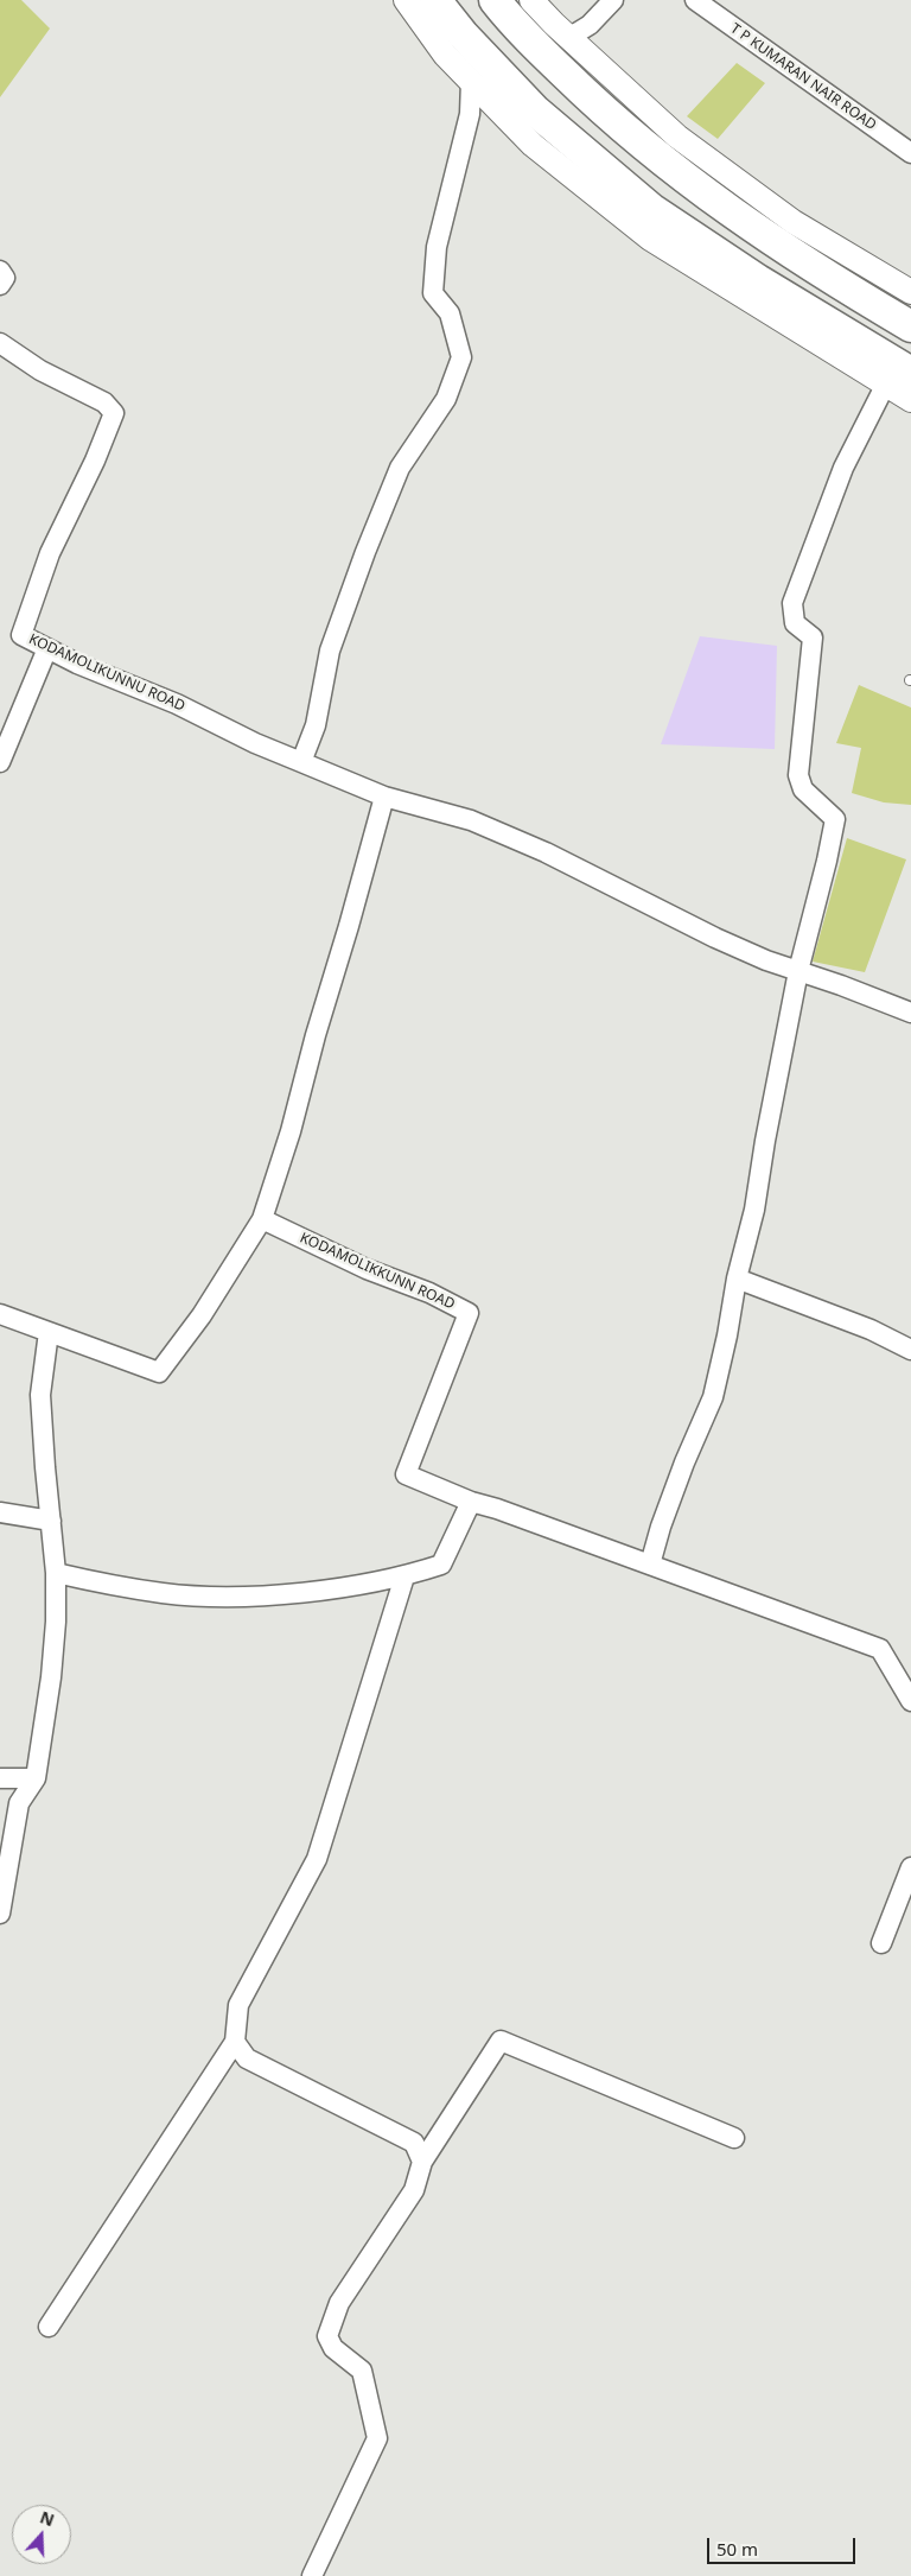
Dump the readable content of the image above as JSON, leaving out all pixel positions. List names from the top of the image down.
{
  "streets": {
    "street": ["T P KUMARAN NAIR ROAD", "KODAMOLIKUNNU ROAD", "KODAMOLIKKUNN ROAD"]
  },
  "scale_bar": "50 m",
  "north": "top"
}
